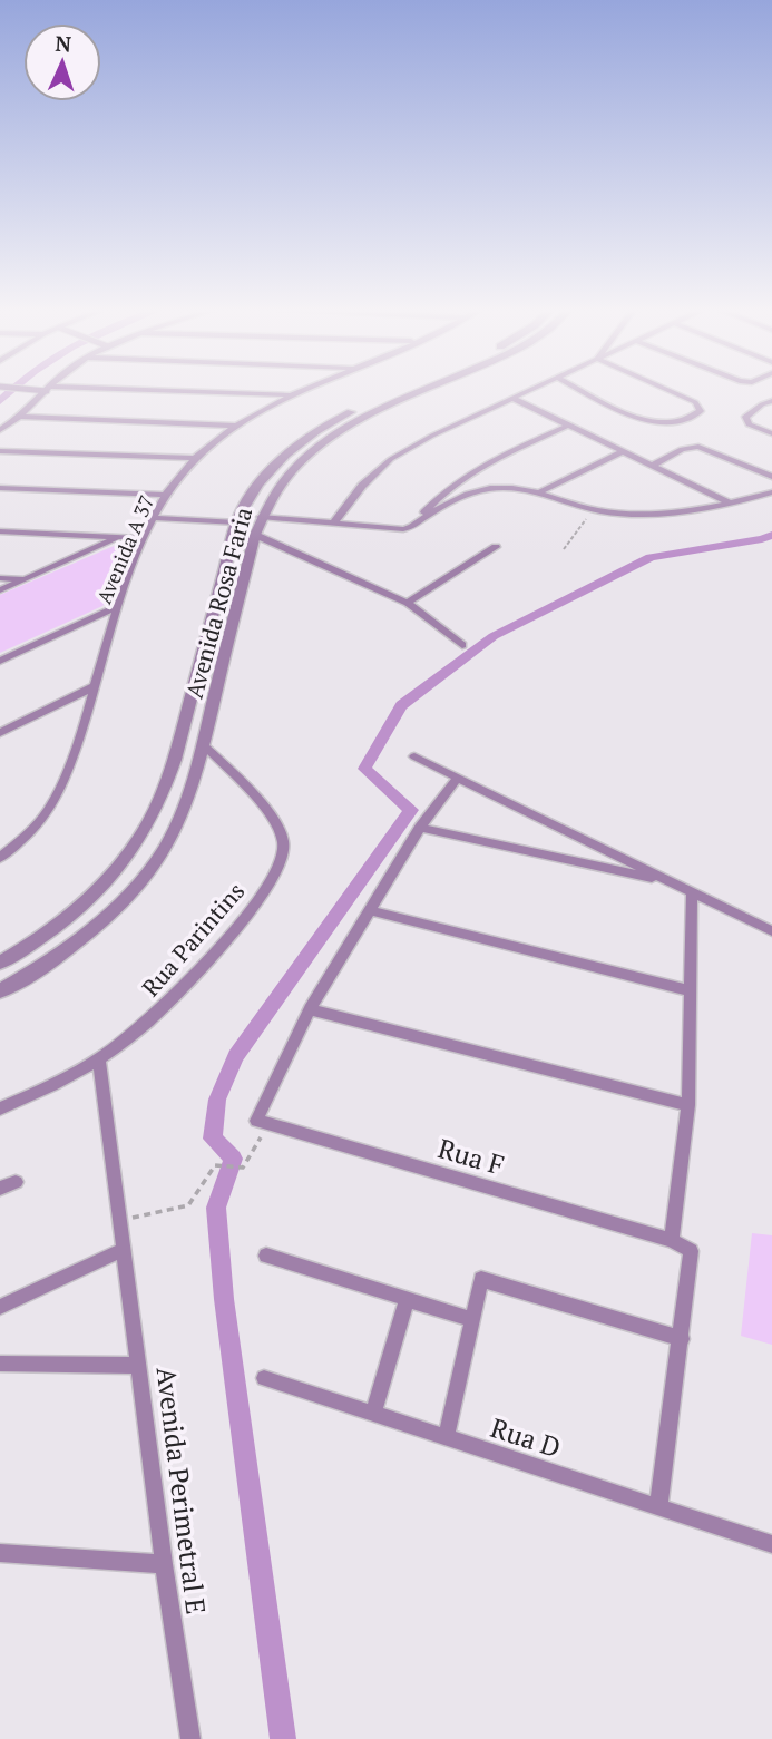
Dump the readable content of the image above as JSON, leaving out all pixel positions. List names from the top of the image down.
{
  "streets": {
    "street": [
      "Avenida A 37",
      "Avenida Rosa Faria",
      "Rua Parintins",
      "Rua F",
      "Rua D",
      "Avenida Perimetral E"
    ]
  },
  "crossings": [
    ["Avenida Rosa Faria", "Rua Parintins"],
    ["Rua Parintins", "Avenida Perimetral E"]
  ],
  "north": "top"
}
